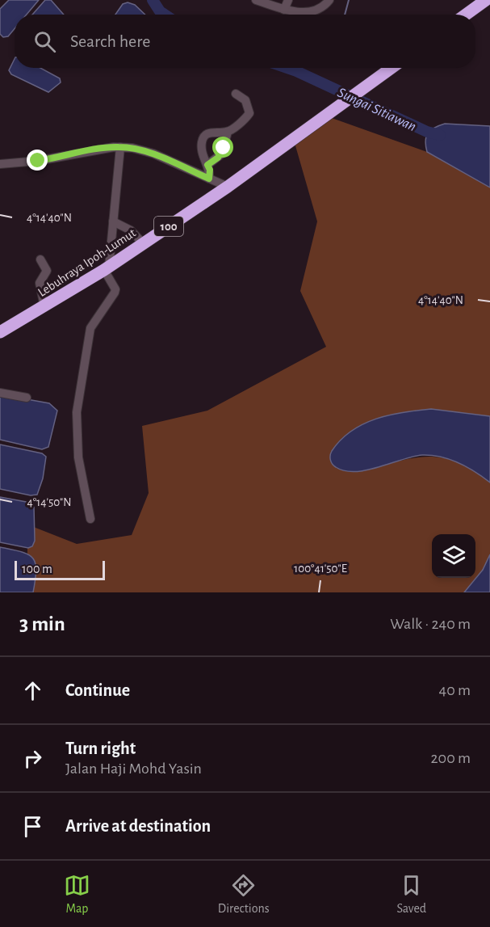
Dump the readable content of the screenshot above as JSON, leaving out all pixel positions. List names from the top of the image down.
{
  "streets": {
    "highway": ["100", "Lebuhraya Ipoh-Lumut"]
  },
  "water": ["Sungai Sitiawan"],
  "scale_bar": "100 m",
  "page": {
    "search": "Search here",
    "scale": "100 m",
    "heading": ["3 min", "Walk · 240 m"],
    "list": [
      ["Continue", "40 m"],
      ["Turn right", "Jalan Haji Mohd Yasin", "200 m"],
      "Arrive at destination"
    ],
    "nav": ["Map", "Directions", "Saved"]
  },
  "coordinates": ["4°14'40\"N", "4°14'50\"N", "100°41'50\"E"]
}
